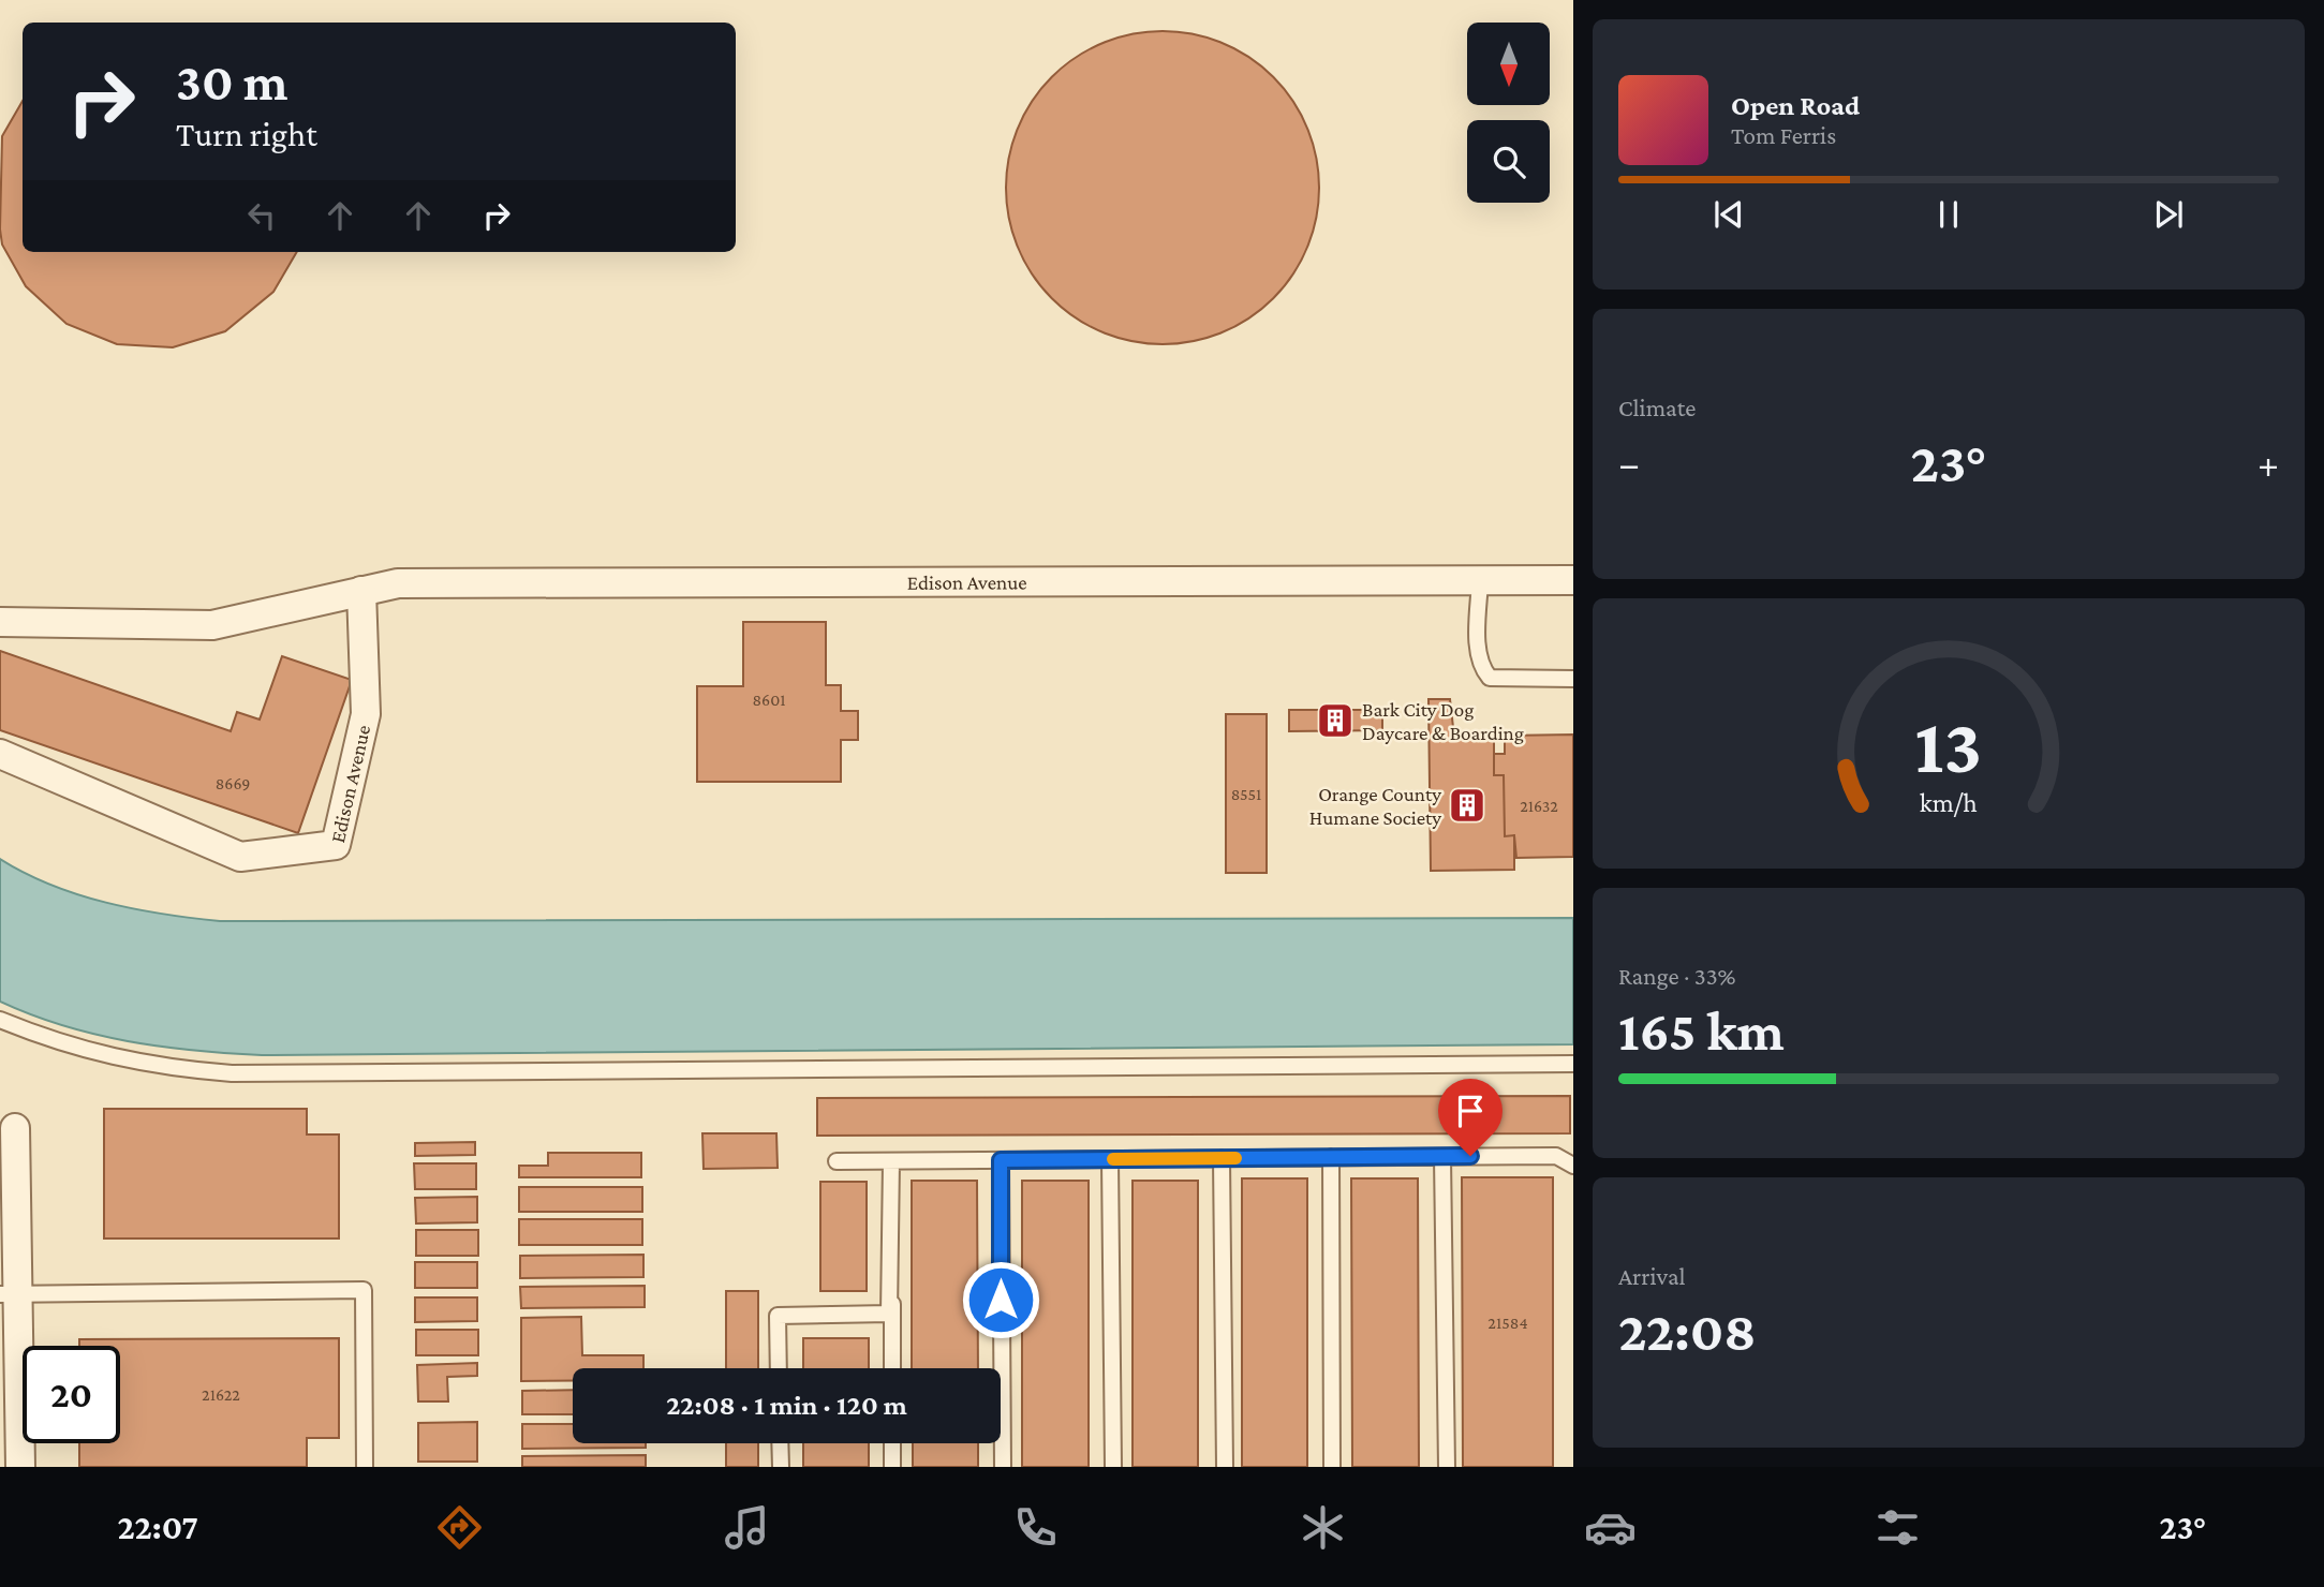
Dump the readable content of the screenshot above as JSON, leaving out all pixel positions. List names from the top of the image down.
{
  "streets": {
    "street": ["Edison Avenue"]
  },
  "places": {
    "building": ["Bark City Dog Daycare & Boarding", "Orange County Humane Society"]
  },
  "house_numbers": [
    "8601",
    "8669",
    "8551",
    "21632",
    "21584",
    "21622"
  ],
  "north": "bottom",
  "page": {
    "turn": ["30 m", "Turn right"],
    "song": ["Open Road", "Tom Ferris"],
    "tile": [
      "Climate",
      ["Range · 33%", "165 km"],
      ["Arrival", "22:08"]
    ],
    "heat": ["−", "23°", "+"],
    "limit": "20",
    "trip": "22:08 · 1 min · 120 m",
    "tabs": ["22:07", "23°"],
    "gauge": ["13", "km/h"]
  }
}
